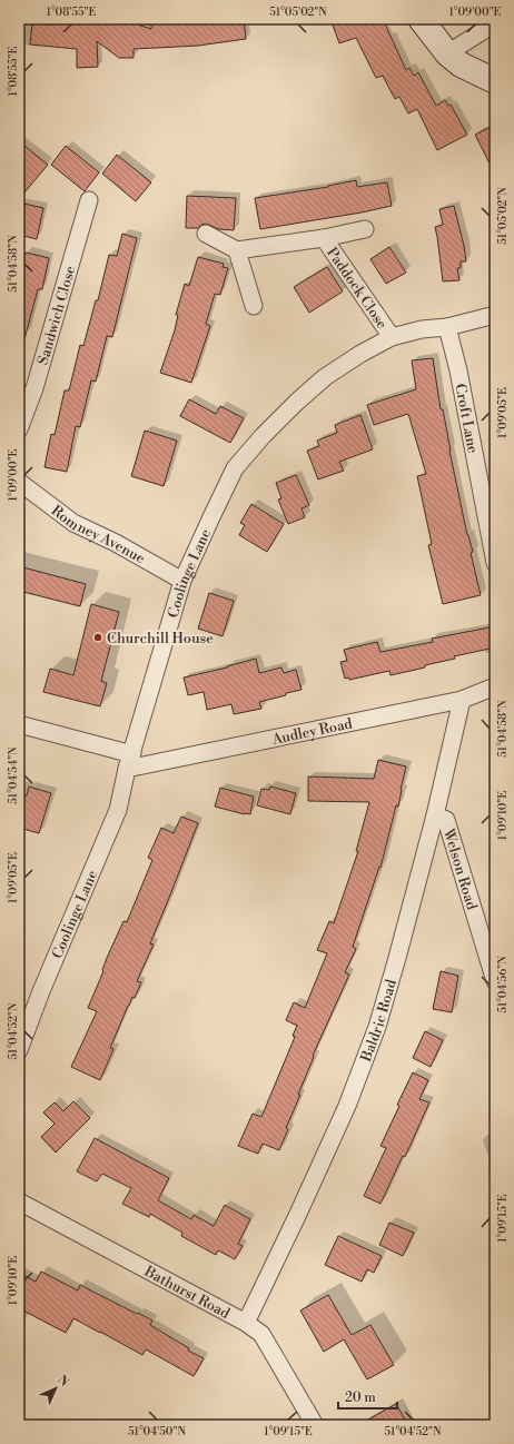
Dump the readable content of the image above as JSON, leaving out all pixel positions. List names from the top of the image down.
{
  "streets": {
    "street": [
      "Paddock Close",
      "Sandwich Close",
      "Croft Lane",
      "Romney Avenue",
      "Coolinge Lane",
      "Audley Road",
      "Welson Road",
      "Baldric Road",
      "Bathurst Road"
    ]
  },
  "crossings": [
    ["Paddock Close", "Coolinge Lane"],
    ["Croft Lane", "Coolinge Lane"],
    ["Romney Avenue", "Coolinge Lane"],
    ["Coolinge Lane", "Audley Road"],
    ["Audley Road", "Baldric Road"],
    ["Welson Road", "Baldric Road"],
    ["Baldric Road", "Bathurst Road"]
  ],
  "places": ["Churchill House"],
  "scale_bar": "20 m",
  "north": "top right",
  "coordinates": [
    "1°08'55\"E",
    "51°05'02\"N",
    "1°09'00\"E",
    "51°04'58\"N",
    "1°09'05\"E",
    "51°04'54\"N",
    "1°09'10\"E",
    "51°04'56\"N",
    "51°04'52\"N",
    "1°09'15\"E",
    "51°04'50\"N"
  ]
}
